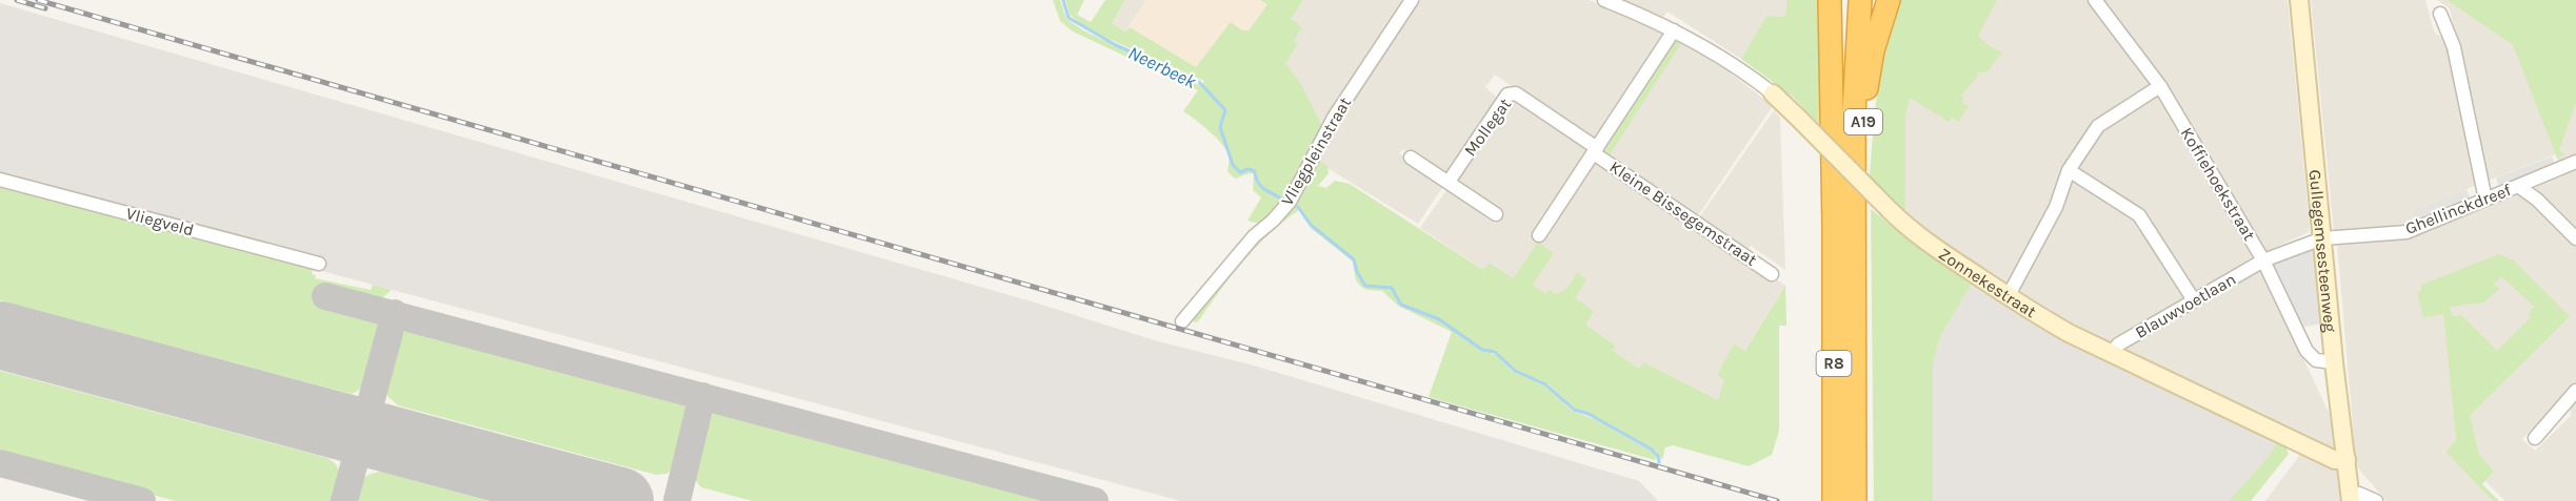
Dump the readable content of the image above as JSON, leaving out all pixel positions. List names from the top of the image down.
{
  "streets": {
    "highway": ["A19", "R8"],
    "street": [
      "Mollegat",
      "Vliegpleinstraat",
      "Koffiehoekstraat",
      "Ghellinckdreef",
      "Kleine Bissegemstraat",
      "Vliegveld",
      "Gullegemsesteenweg",
      "Zonnekestraat",
      "Blauwvoetlaan"
    ]
  },
  "crossings": [
    ["A19", "R8"],
    ["Mollegat", "Kleine Bissegemstraat"],
    ["Koffiehoekstraat", "Ghellinckdreef"],
    ["Koffiehoekstraat", "Gullegemsesteenweg"],
    ["Koffiehoekstraat", "Blauwvoetlaan"],
    ["Ghellinckdreef", "Gullegemsesteenweg"],
    ["Ghellinckdreef", "Blauwvoetlaan"],
    ["Kleine Bissegemstraat", "Zonnekestraat"],
    ["Gullegemsesteenweg", "Zonnekestraat"],
    ["Zonnekestraat", "Blauwvoetlaan"]
  ],
  "water": ["Neerbeek"]
}
